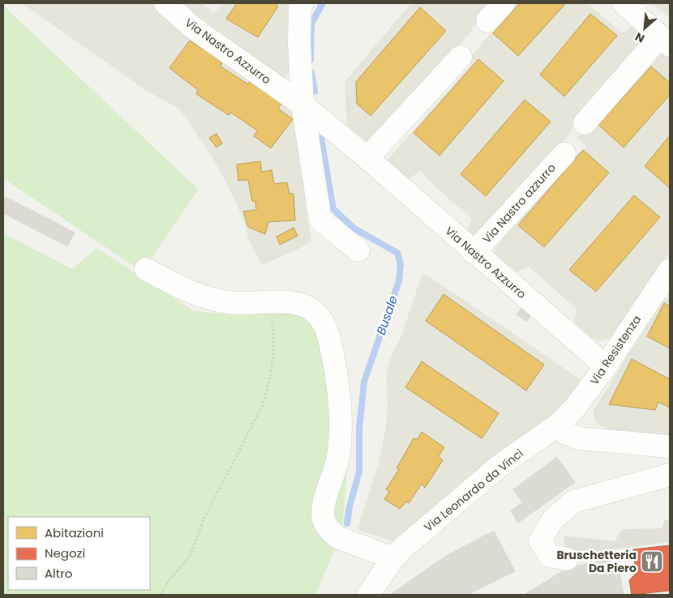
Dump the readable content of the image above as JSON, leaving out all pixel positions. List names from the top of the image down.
{
  "streets": {
    "street": [
      "Via Nastro Azzurro",
      "Via Nastro azzurro",
      "Via Resistenza",
      "Via Leonardo da Vinci"
    ]
  },
  "crossings": [
    ["Via Nastro Azzurro", "Via Nastro azzurro"],
    ["Via Nastro Azzurro", "Via Resistenza"],
    ["Via Resistenza", "Via Leonardo da Vinci"]
  ],
  "water": ["Busale"],
  "places": {
    "restaurant": ["Bruschetteria Da Piero"]
  },
  "legend": ["Abitazioni", "Negozi", "Altro"],
  "north": "bottom left"
}
